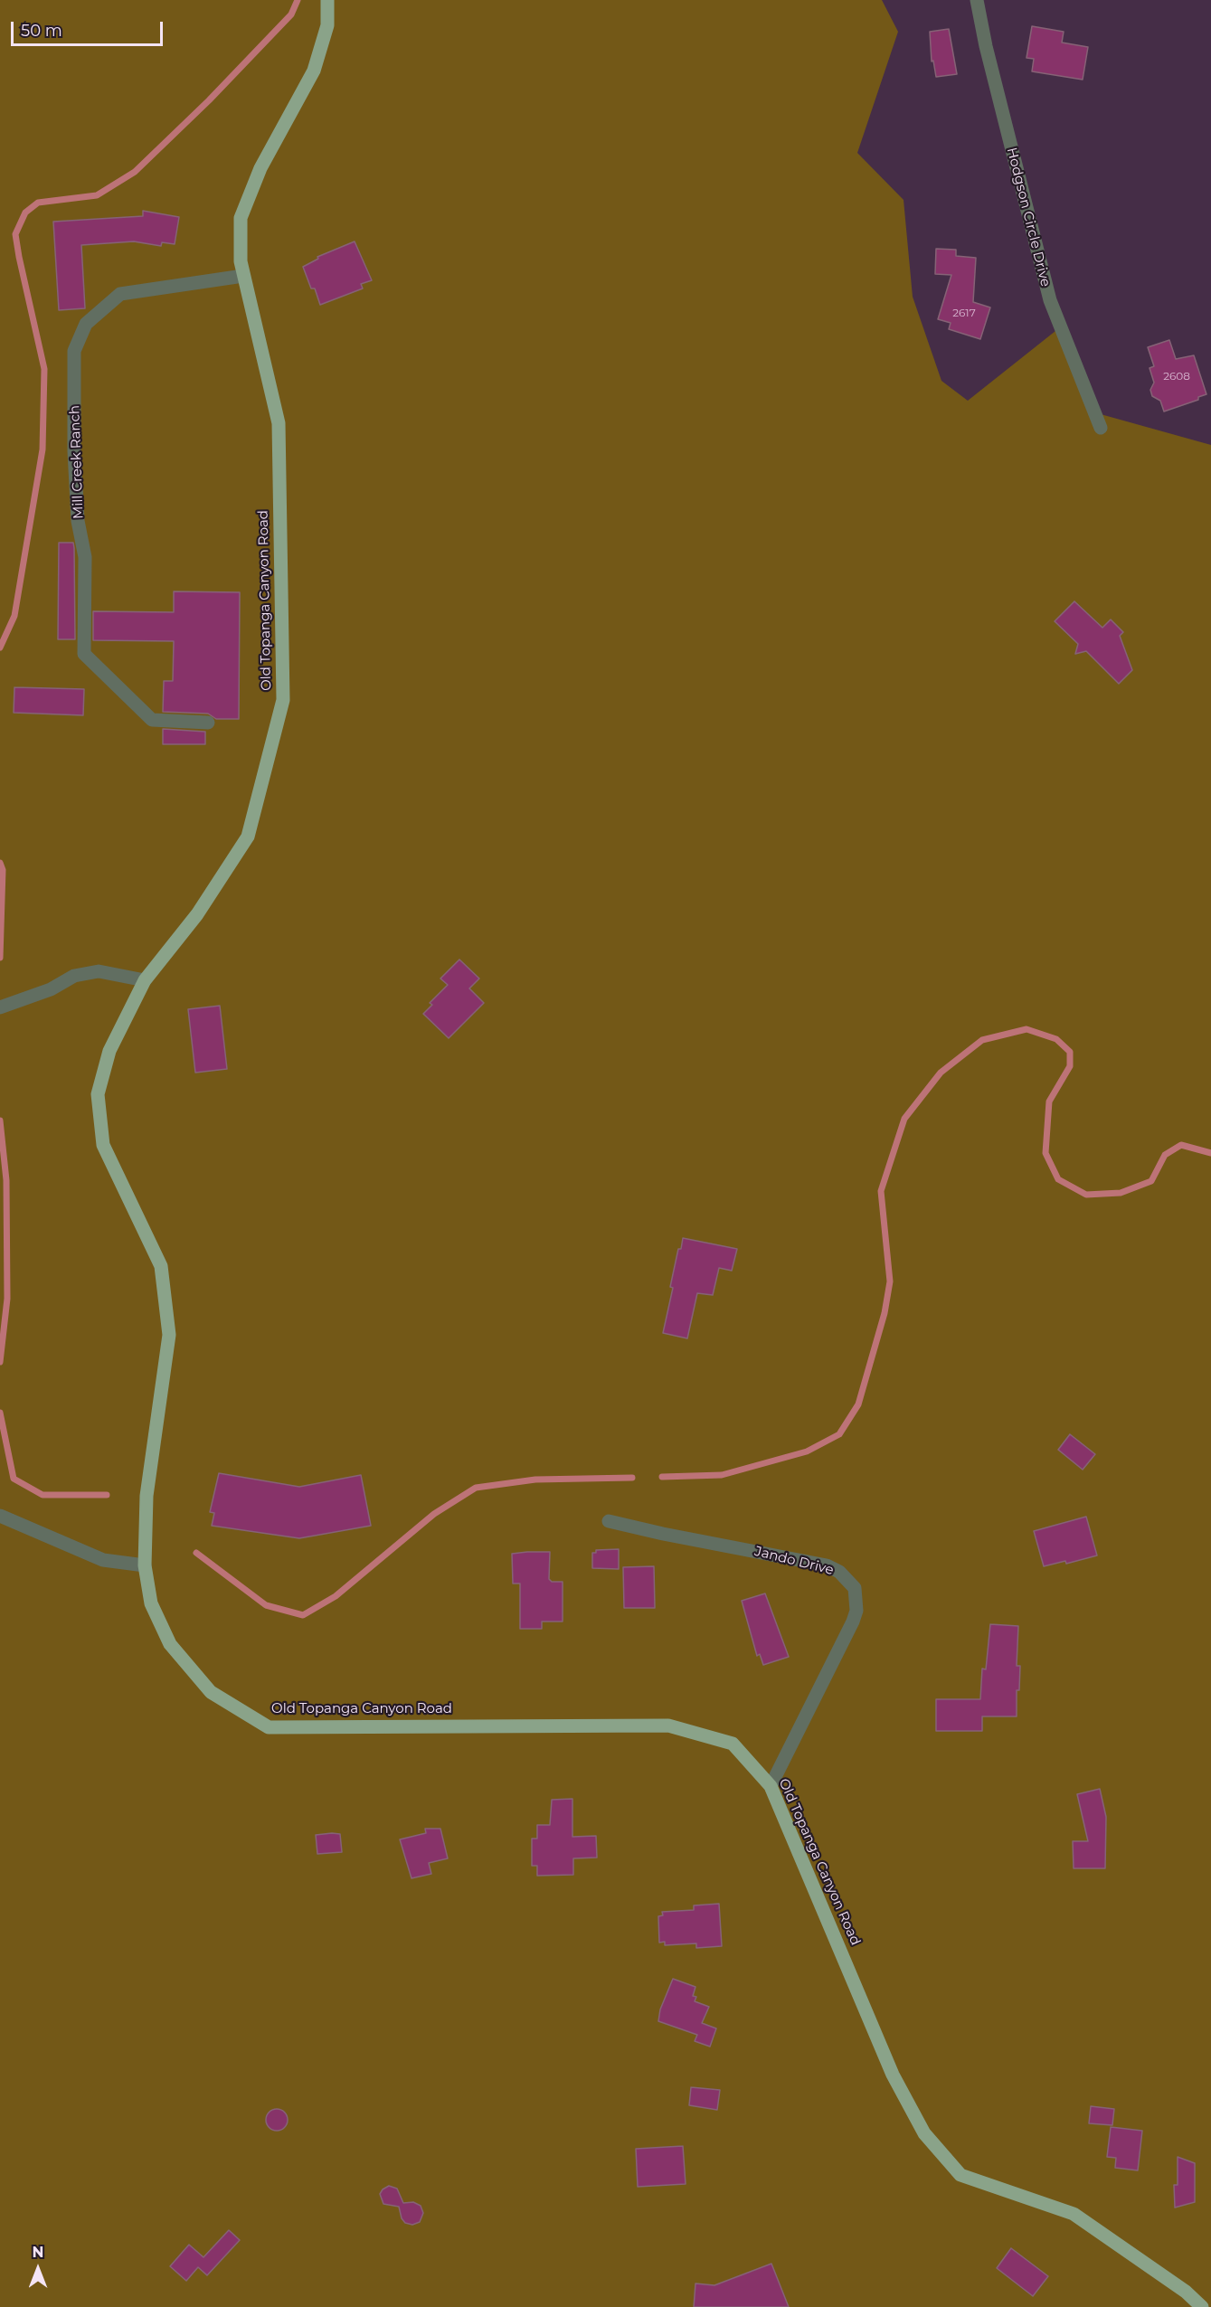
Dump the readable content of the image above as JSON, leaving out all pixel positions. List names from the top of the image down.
{
  "streets": {
    "main road": ["Old Topanga Canyon Road"],
    "street": ["Hodgson Circle Drive", "Mill Creek Ranch", "Jando Drive"]
  },
  "crossings": [
    ["Mill Creek Ranch", "Old Topanga Canyon Road"],
    ["Old Topanga Canyon Road", "Jando Drive"]
  ],
  "house_numbers": ["2617", "2608"],
  "scale_bar": "50 m",
  "north": "top"
}
